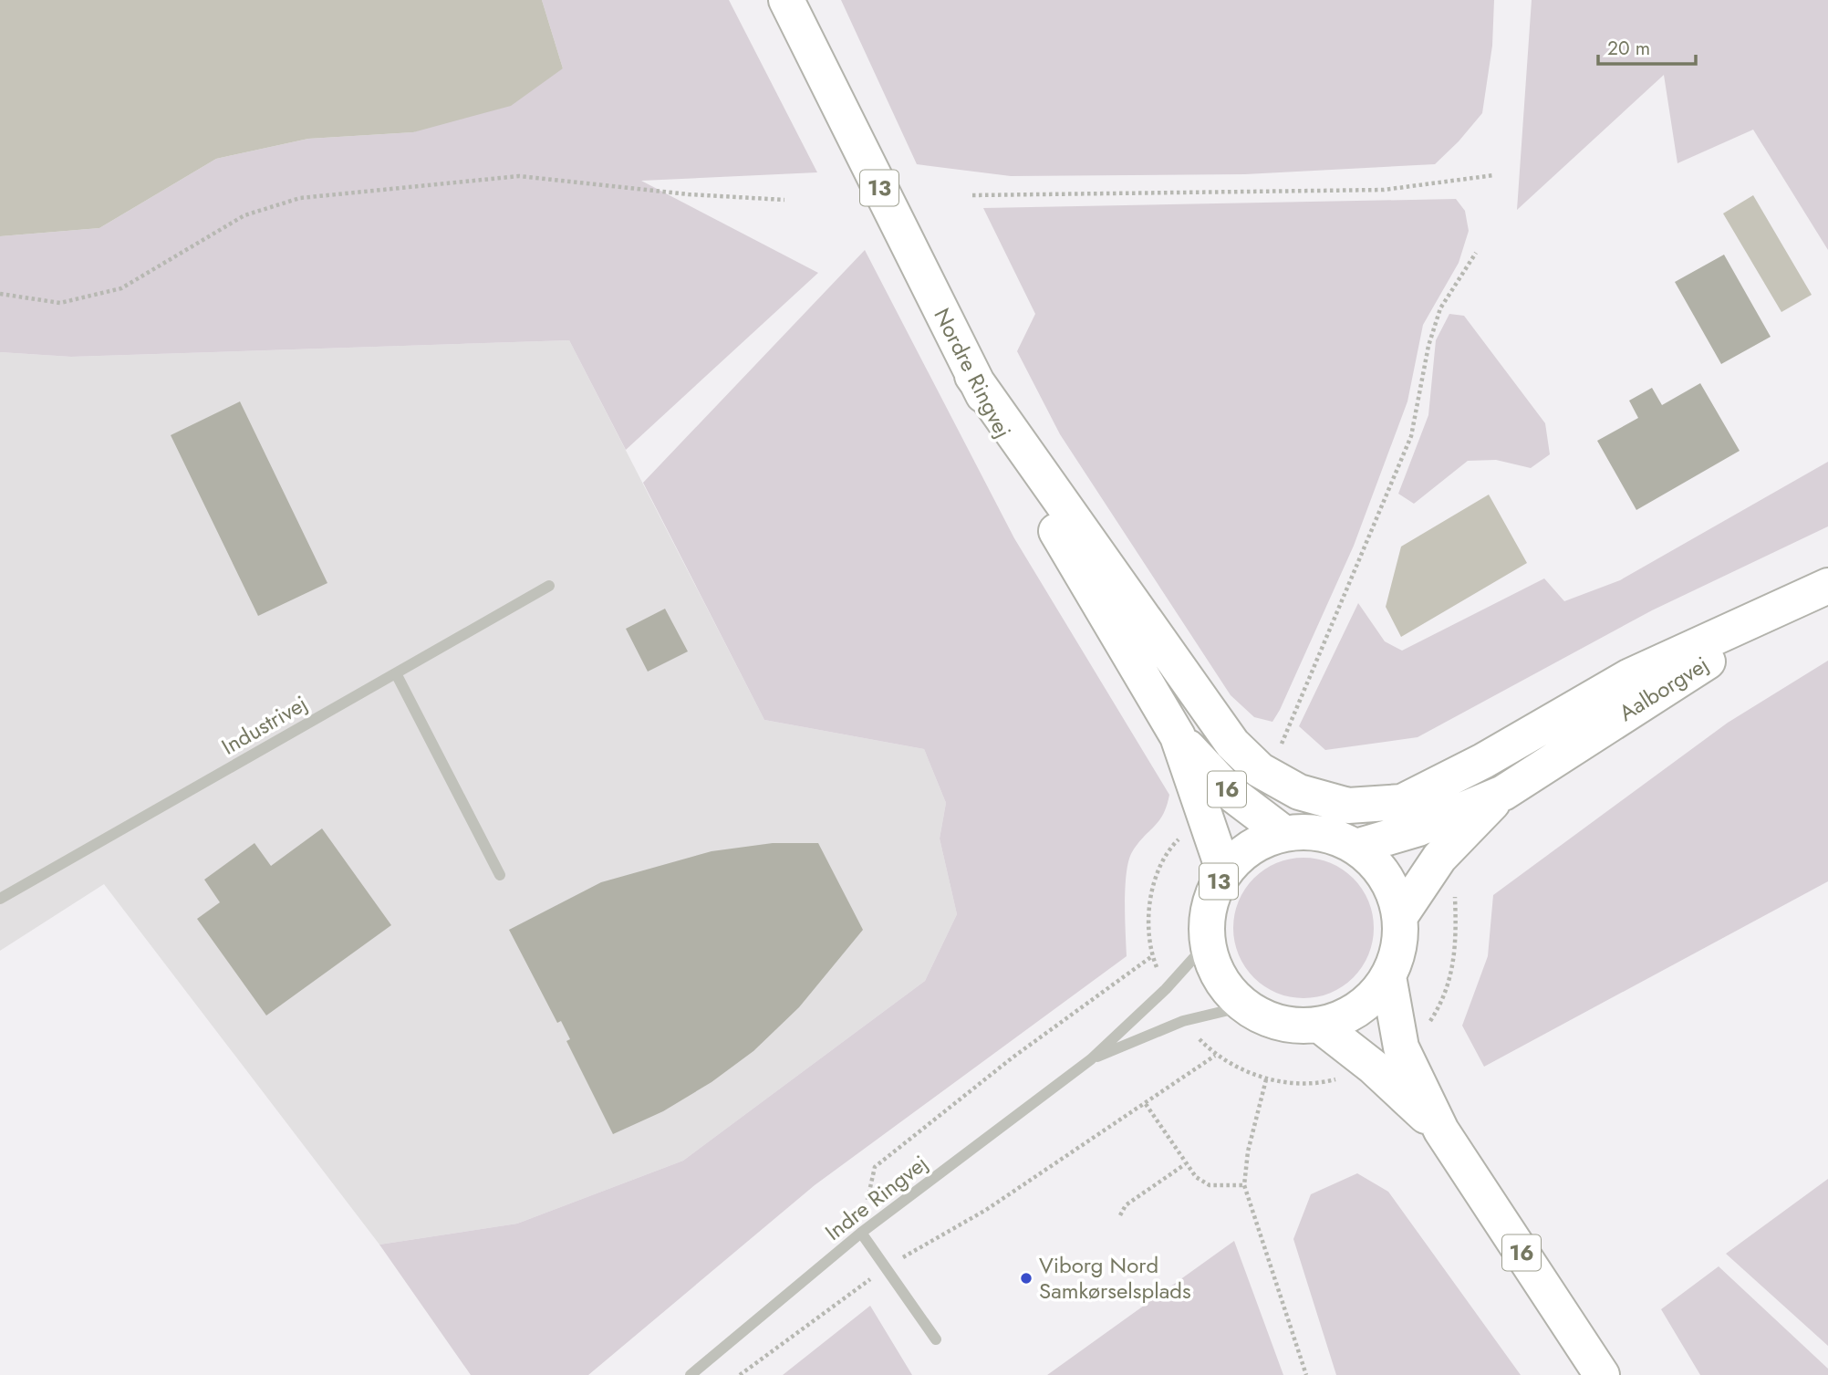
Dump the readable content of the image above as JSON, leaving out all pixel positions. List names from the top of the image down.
{
  "streets": {
    "main road": [
      "13",
      "Nordre Ringvej",
      "Aalborgvej",
      "16"
    ],
    "street": ["Industrivej", "Indre Ringvej"]
  },
  "crossings": [
    ["13", "Nordre Ringvej"],
    ["13", "Aalborgvej"],
    ["13", "16"],
    ["13", "Indre Ringvej"],
    ["Nordre Ringvej", "Aalborgvej"],
    ["Nordre Ringvej", "16"],
    ["Nordre Ringvej", "Indre Ringvej"],
    ["Aalborgvej", "16"],
    ["Aalborgvej", "Indre Ringvej"],
    ["16", "Indre Ringvej"]
  ],
  "places": ["Viborg Nord Samkørselsplads"],
  "scale_bar": "20 m"
}
